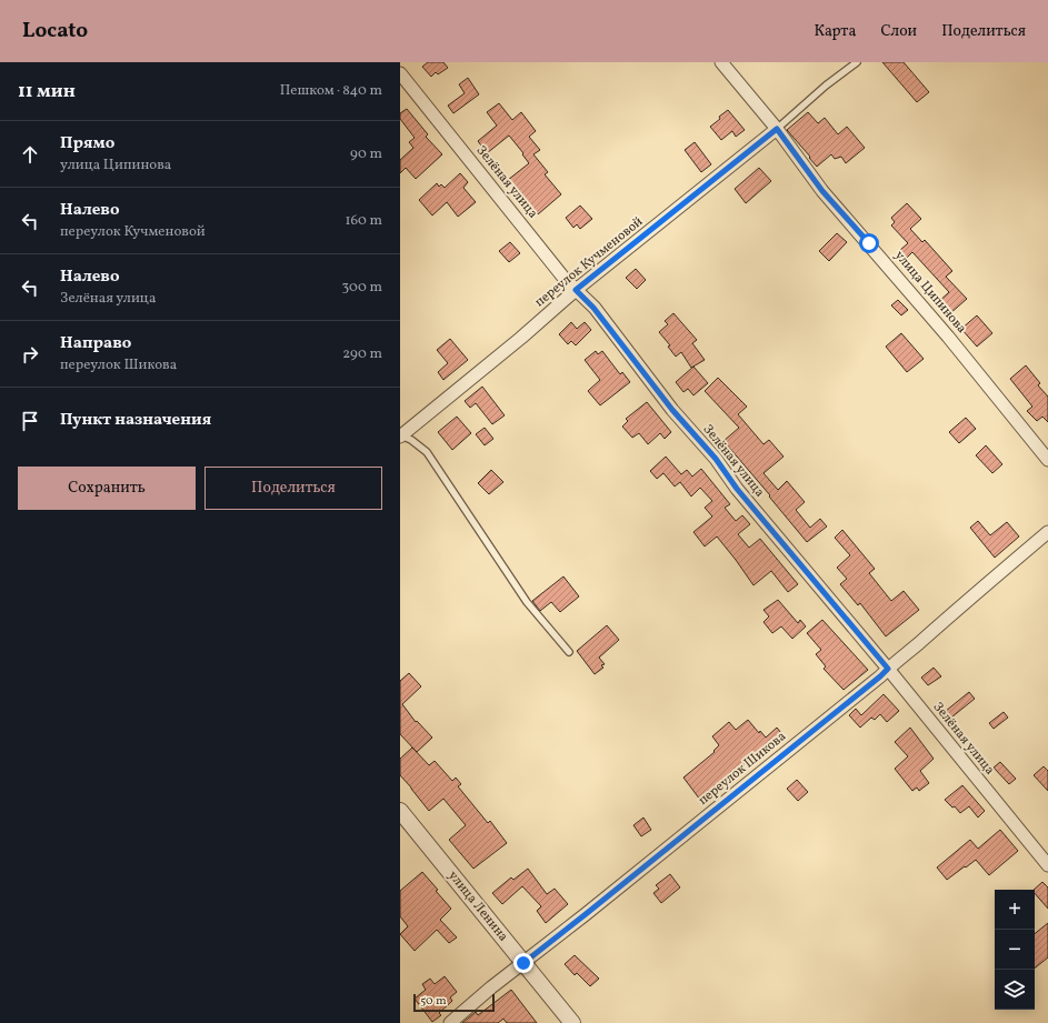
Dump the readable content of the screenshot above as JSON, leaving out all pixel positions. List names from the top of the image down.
{
  "streets": {
    "street": [
      "Зелёная улица",
      "переулок Кучменовой",
      "улица Ципинова",
      "переулок Шикова",
      "улица Ленина"
    ]
  },
  "crossings": [
    ["Зелёная улица", "переулок Кучменовой"],
    ["Зелёная улица", "переулок Шикова"],
    ["переулок Кучменовой", "улица Ципинова"],
    ["переулок Шикова", "улица Ленина"]
  ],
  "scale_bar": "50 m",
  "page": {
    "header": "Locato",
    "nav": ["Карта", "Слои", "Поделиться"],
    "heading": ["11 мин", "Пешком · 840 m"],
    "list": [
      ["Прямо", "улица Ципинова", "90 m"],
      ["Налево", "переулок Кучменовой", "160 m"],
      ["Налево", "Зелёная улица", "300 m"],
      ["Направо", "переулок Шикова", "290 m"],
      "Пункт назначения"
    ],
    "buttons": ["Сохранить", "Поделиться"],
    "map_buttons": ["+", "−"],
    "scale": "50 m"
  }
}
